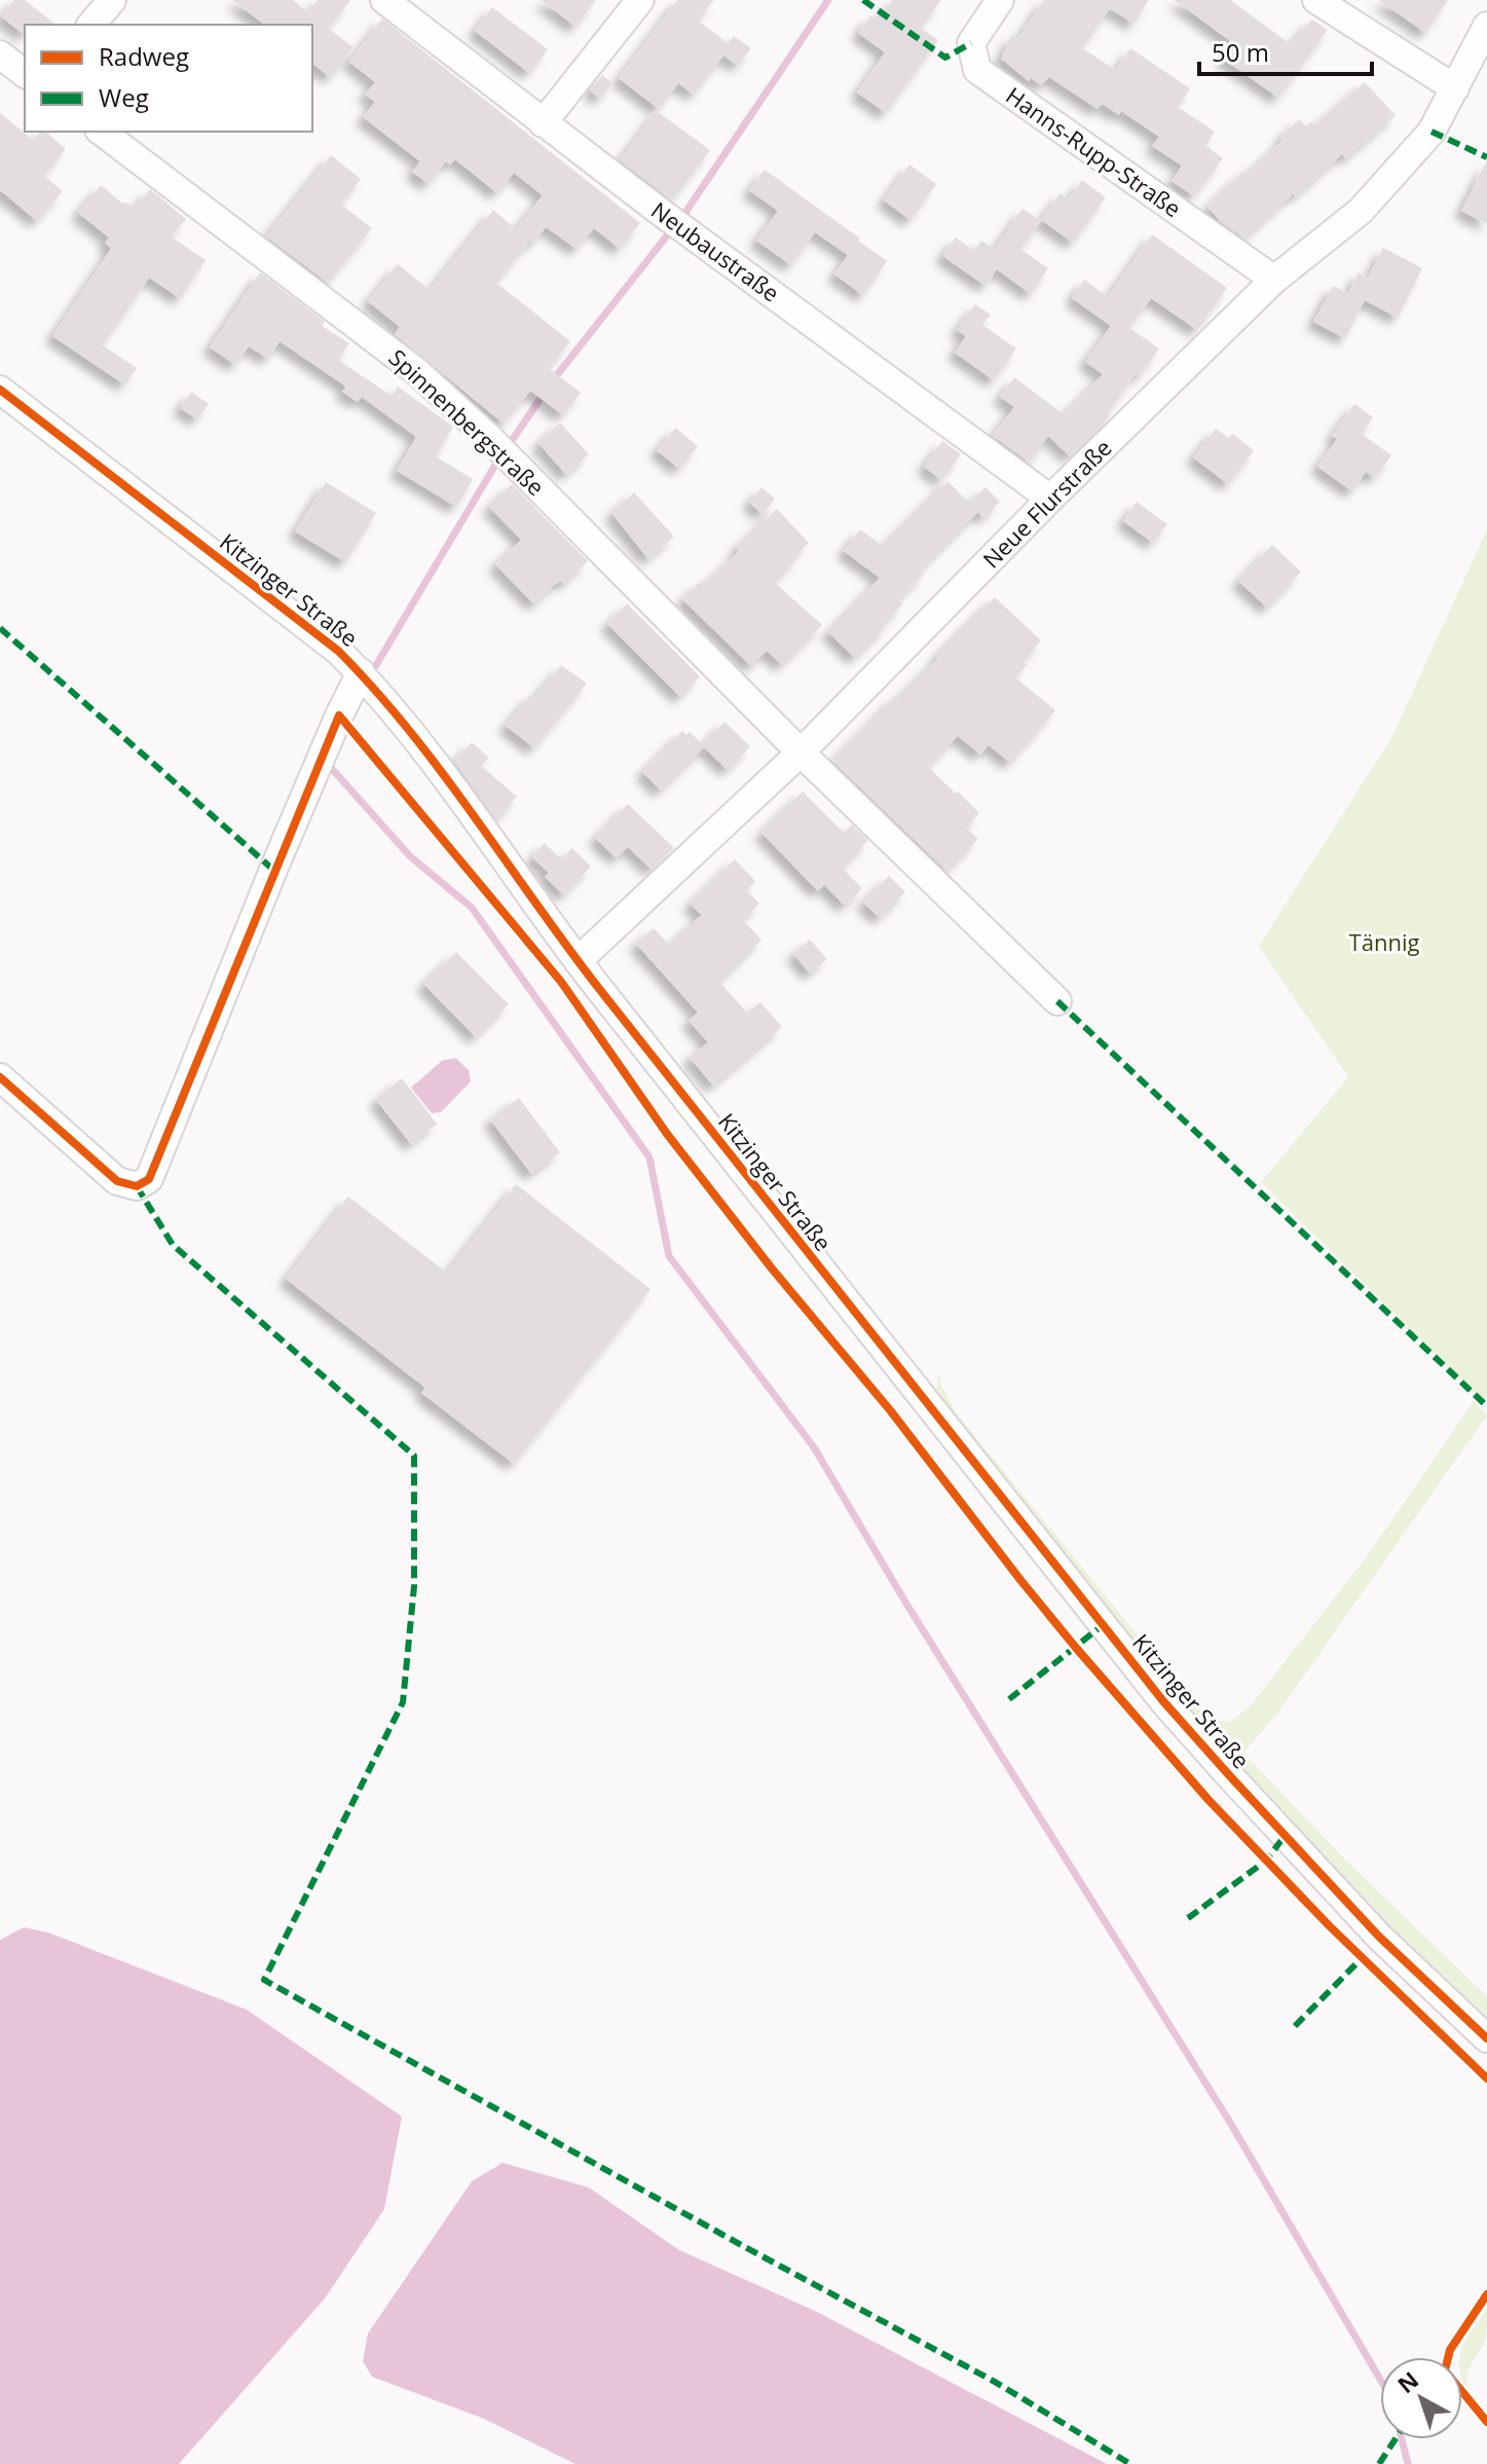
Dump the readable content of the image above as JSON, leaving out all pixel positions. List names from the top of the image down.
{
  "streets": {
    "street": [
      "Hanns-Rupp-Straße",
      "Neubaustraße",
      "Spinnenbergstraße",
      "Neue Flurstraße",
      "Kitzinger Straße"
    ]
  },
  "crossings": [
    ["Hanns-Rupp-Straße", "Neue Flurstraße"],
    ["Neubaustraße", "Neue Flurstraße"],
    ["Spinnenbergstraße", "Neue Flurstraße"],
    ["Neue Flurstraße", "Kitzinger Straße"]
  ],
  "parks": ["Tännig"],
  "legend": ["Radweg", "Weg"],
  "scale_bar": "50 m",
  "north": "top left"
}
